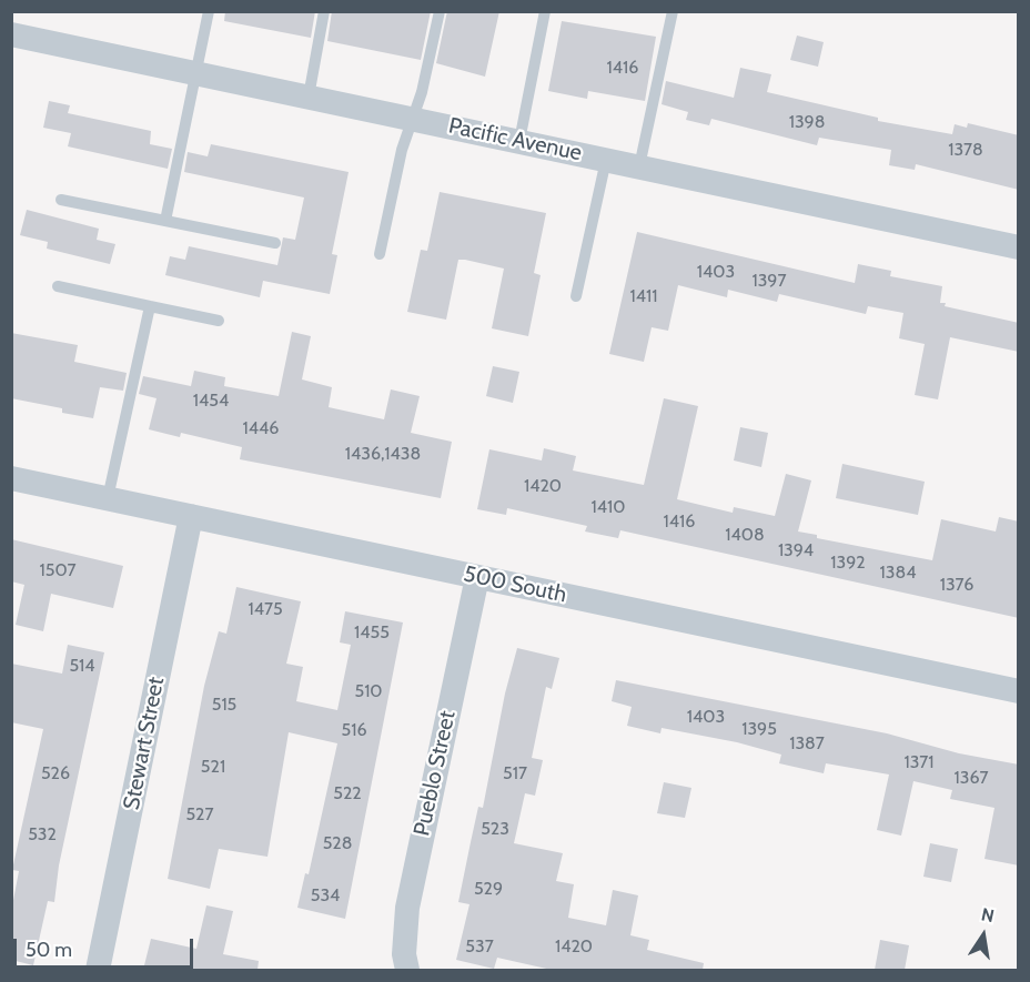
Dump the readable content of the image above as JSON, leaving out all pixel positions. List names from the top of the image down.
{
  "streets": {
    "street": [
      "Pacific Avenue",
      "500 South",
      "Stewart Street",
      "Pueblo Street"
    ]
  },
  "crossings": [
    ["500 South", "Stewart Street"],
    ["500 South", "Pueblo Street"]
  ],
  "house_numbers": [
    "1416",
    "1398",
    "1378",
    "1403",
    "1397",
    "1411",
    "1454",
    "1446",
    "1436,1438",
    "1420",
    "1410",
    "1416",
    "1408",
    "1394",
    "1392",
    "1507",
    "1384",
    "1376",
    "1475",
    "1455",
    "514",
    "510",
    "515",
    "1403",
    "1395",
    "516",
    "1387",
    "1371",
    "521",
    "526",
    "517",
    "1367",
    "522",
    "527",
    "523",
    "532",
    "528",
    "529",
    "534",
    "537",
    "1420"
  ],
  "scale_bar": "50 m",
  "north": "top"
}
